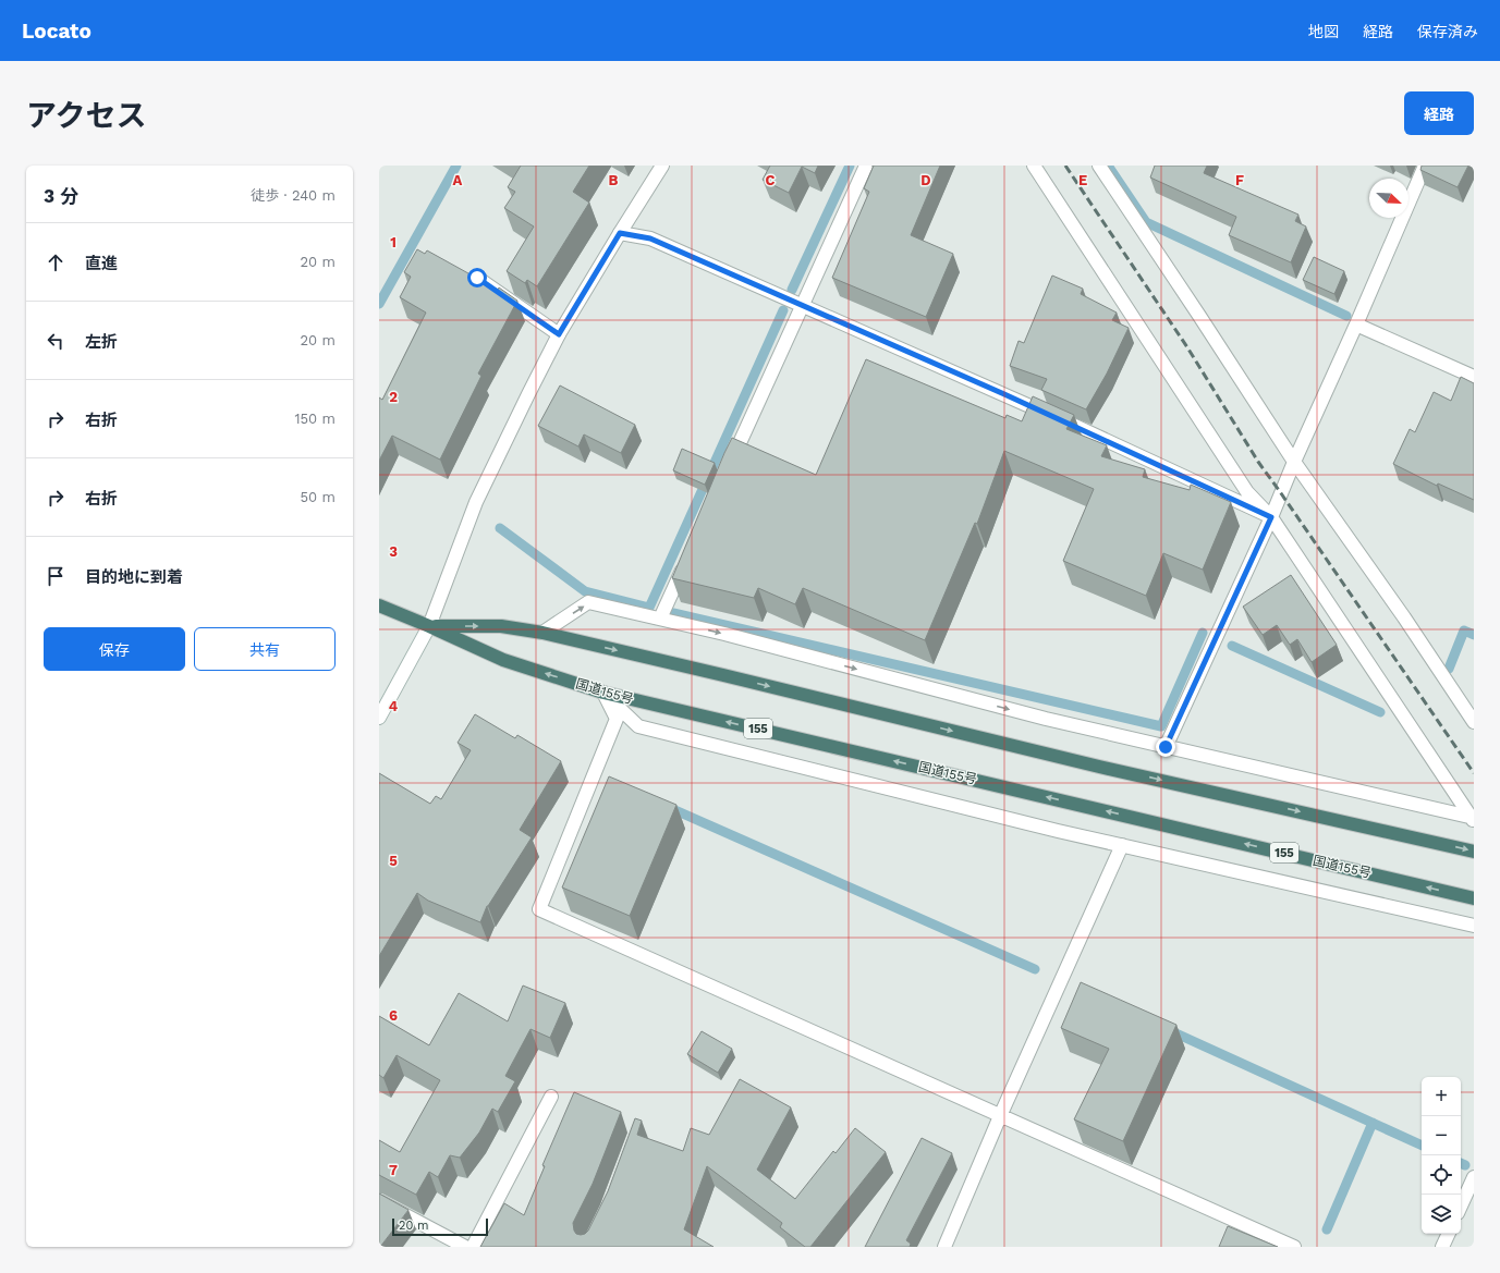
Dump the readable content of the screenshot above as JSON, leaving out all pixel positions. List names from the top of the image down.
{
  "streets": {
    "highway": ["国道155号", "155"]
  },
  "scale_bar": "20 m",
  "north": "bottom right",
  "page": {
    "header": "Locato",
    "nav": ["地図", "経路", "保存済み"],
    "title": "アクセス",
    "buttons": [
      "経路",
      ["保存", "共有"]
    ],
    "heading": ["3 分", "徒歩 · 240 m"],
    "list": [
      ["直進", "20 m"],
      ["左折", "20 m"],
      ["右折", "150 m"],
      ["右折", "50 m"],
      "目的地に到着"
    ],
    "map_buttons": ["+", "−"],
    "scale": "20 m"
  },
  "grid": {
    "columns": [
      "A",
      "B",
      "C",
      "D",
      "E",
      "F"
    ],
    "rows": [
      "1",
      "2",
      "3",
      "4",
      "5",
      "6",
      "7"
    ]
  }
}
